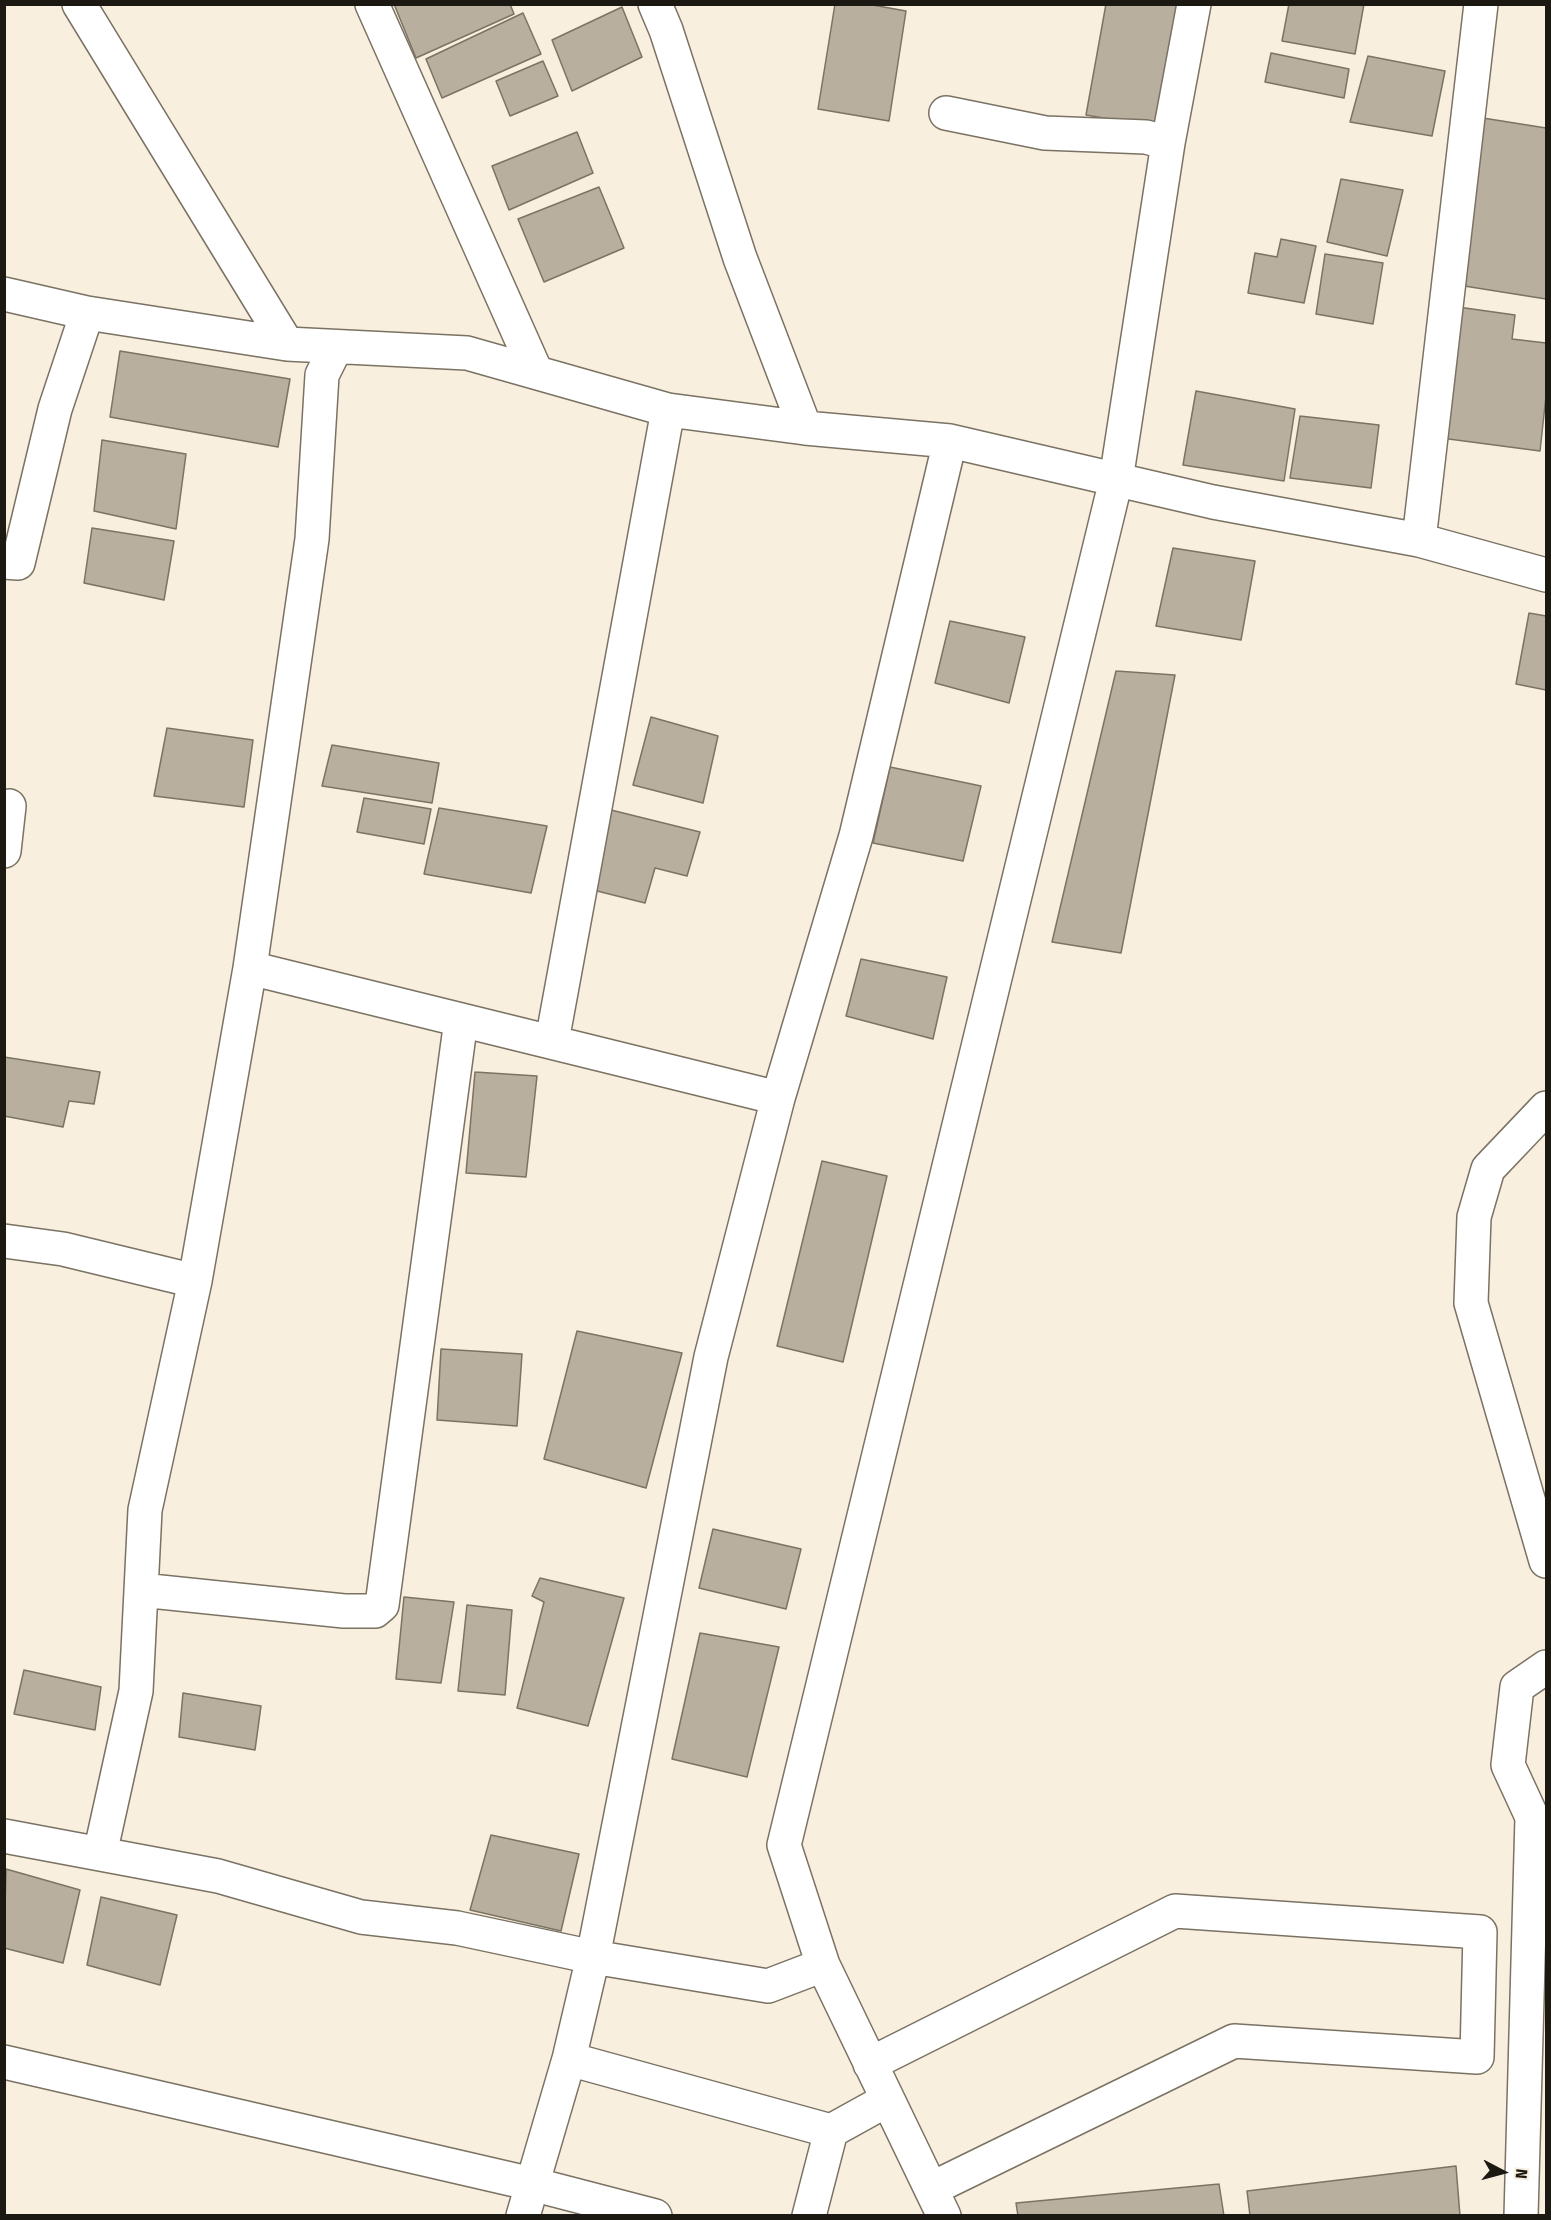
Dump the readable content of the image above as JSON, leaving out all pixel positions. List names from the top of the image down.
{
  "north": "right"
}
